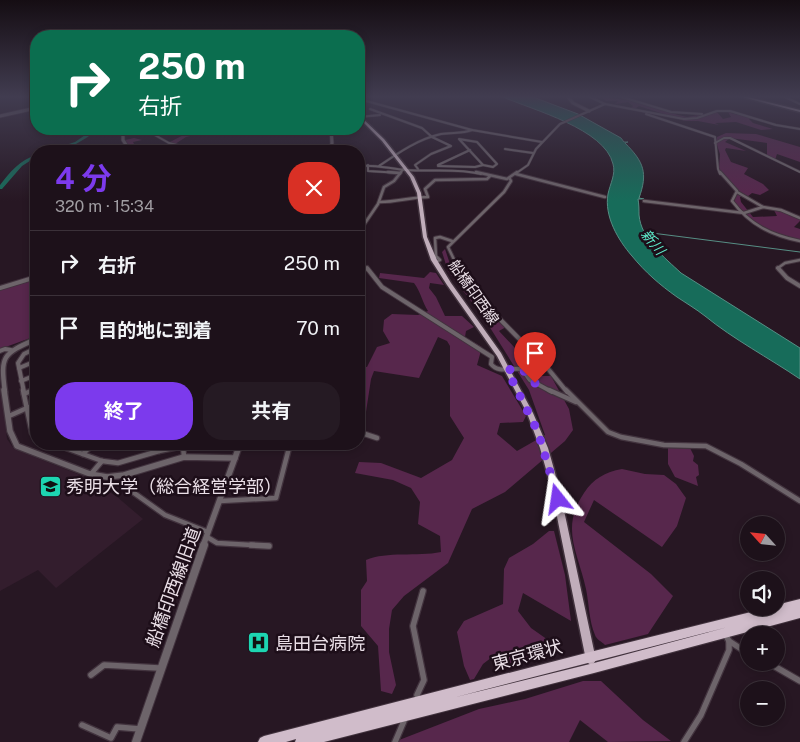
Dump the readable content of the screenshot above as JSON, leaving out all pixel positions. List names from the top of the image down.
{
  "streets": {
    "highway": ["東京環状"],
    "main road": ["船橋印西線"],
    "street": ["船橋印西線旧道"]
  },
  "crossings": [
    ["船橋印西線", "東京環状"]
  ],
  "water": ["新川"],
  "places": {
    "school or university": ["秀明大学（総合経営学部）"],
    "hospital": ["島田台病院"]
  },
  "north": "top left",
  "page": {
    "turn": ["250 m", "右折"],
    "heading": ["4 分", "320 m · 15:34"],
    "list": [
      {
        "name": "右折",
        "value": "250 m"
      },
      {
        "name": "目的地に到着",
        "value": "70 m"
      }
    ],
    "buttons": ["終了", "共有"],
    "map_buttons": ["+", "−"]
  }
}
